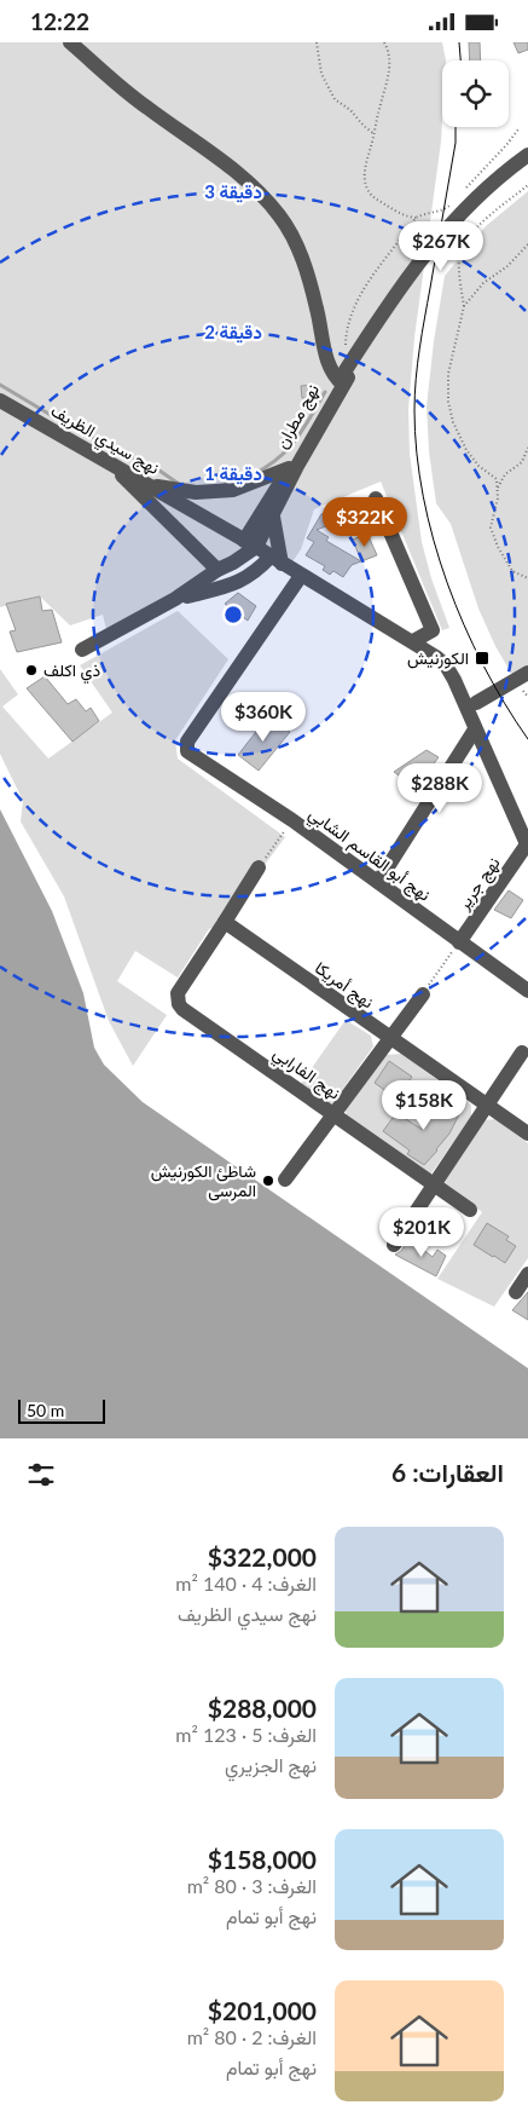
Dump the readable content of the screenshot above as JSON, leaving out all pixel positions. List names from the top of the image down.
{
  "streets": {
    "street": [
      "نهج مطران",
      "نهج سيدي الظريف",
      "نهج أبو القاسم الشابي",
      "نهج جرير",
      "نهج أمريكا",
      "نهج الفارابي"
    ]
  },
  "crossings": [
    ["نهج مطران", "نهج سيدي الظريف"],
    ["نهج سيدي الظريف", "نهج أبو القاسم الشابي"],
    ["نهج سيدي الظريف", "نهج جرير"],
    ["نهج أبو القاسم الشابي", "نهج جرير"],
    ["نهج أمريكا", "نهج الفارابي"]
  ],
  "places": {
    "transit": ["الكورنيش"],
    "other": ["ذي اكلف", "شاطئ الكورنيش المرسى"]
  },
  "scale_bar": "50 m",
  "page": {
    "status": "12:22",
    "price": [
      "$267K",
      "$322K",
      "$360K",
      "$288K",
      "$158K",
      "$201K"
    ],
    "scale": "50 m",
    "heading": "العقارات: 6",
    "list": [
      {
        "name": "$322,000",
        "note": "الغرف: 4 · 140 m² · نهج سيدي الظريف"
      },
      {
        "name": "$288,000",
        "note": "الغرف: 5 · 123 m² · نهج الجزيري"
      },
      {
        "name": "$158,000",
        "note": "الغرف: 3 · 80 m² · نهج أبو تمام"
      },
      {
        "name": "$201,000",
        "note": "الغرف: 2 · 80 m² · نهج أبو تمام"
      }
    ]
  },
  "rings": ["3 دقيقة", "2 دقيقة", "1 دقيقة"]
}
